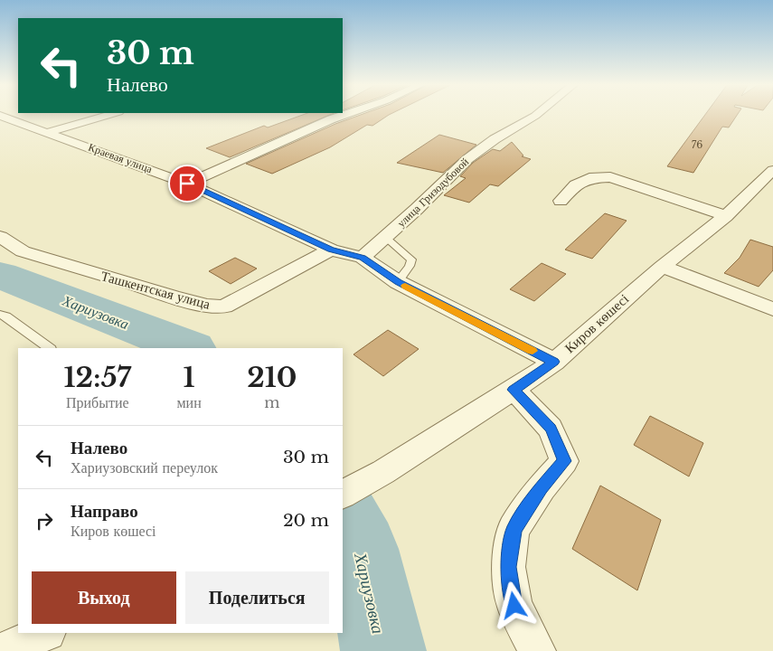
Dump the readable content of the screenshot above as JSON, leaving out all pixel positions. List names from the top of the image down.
{
  "streets": {
    "street": [
      "Краевая улица",
      "улица Гризодубовой",
      "Ташкентская улица",
      "Киров көшесі"
    ]
  },
  "crossings": [
    ["Краевая улица", "улица Гризодубовой"],
    ["Краевая улица", "Ташкентская улица"],
    ["Краевая улица", "Киров көшесі"]
  ],
  "water": ["Хариузовка"],
  "house_numbers": ["76"],
  "page": {
    "turn": ["30 m", "Налево"],
    "eta": [
      "12:57",
      "Прибытие",
      "1",
      "мин",
      "210",
      "m"
    ],
    "list": [
      {
        "name": "Налево",
        "note": "Хариузовский переулок",
        "value": "30 m"
      },
      {
        "name": "Направо",
        "note": "Киров көшесі",
        "value": "20 m"
      }
    ],
    "buttons": ["Выход", "Поделиться"]
  }
}
